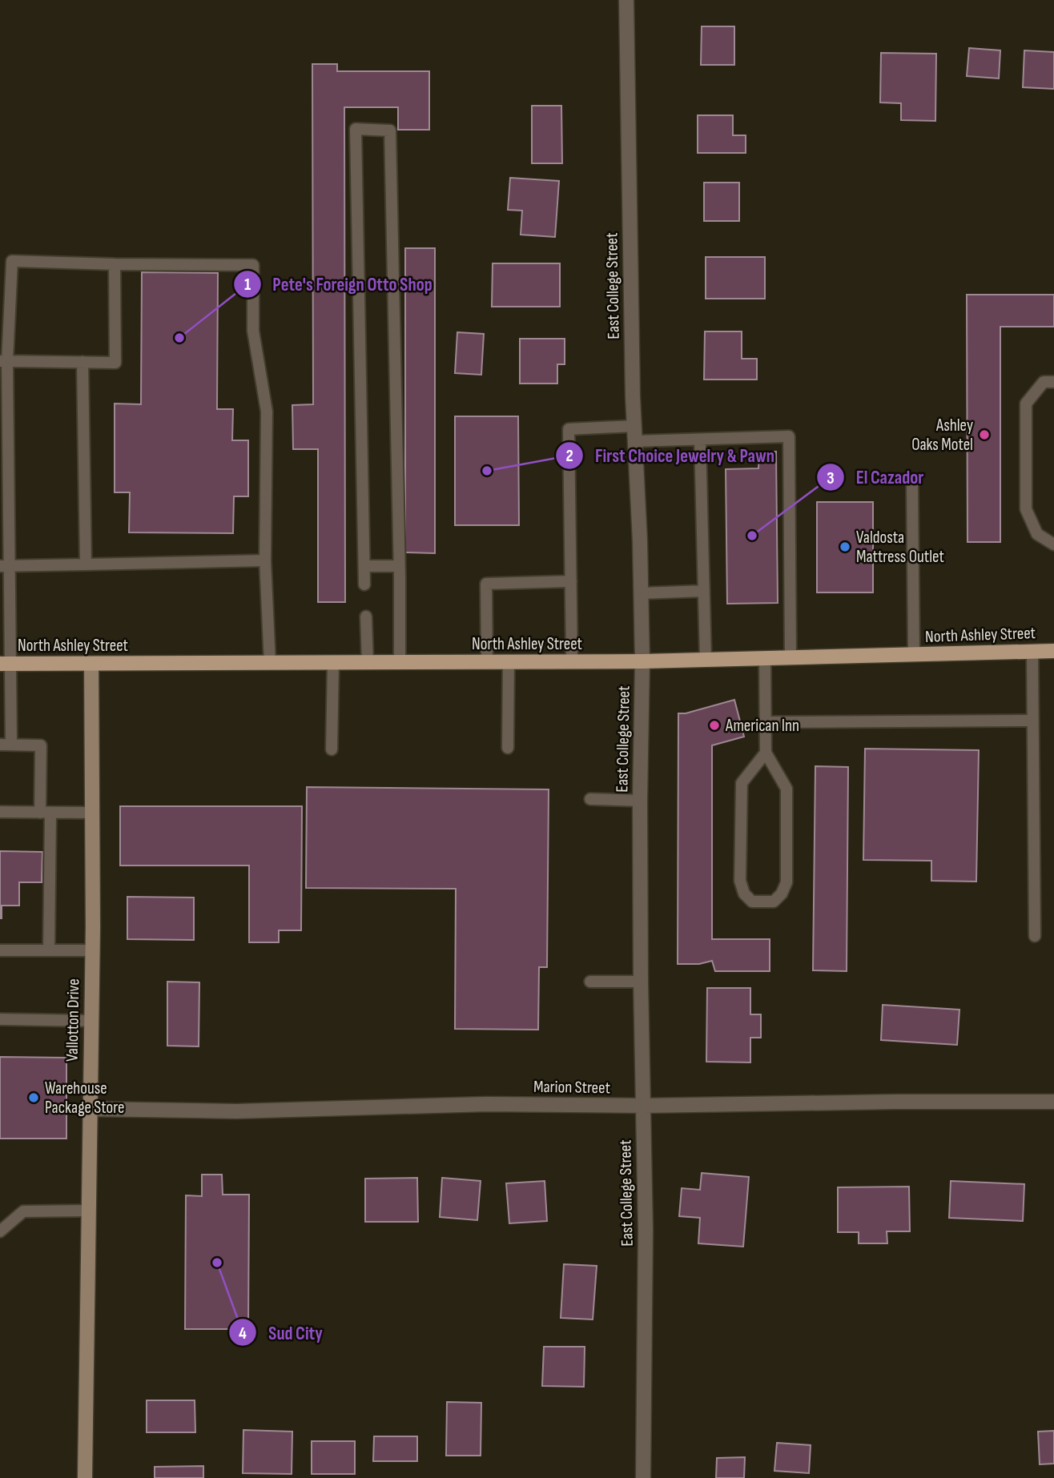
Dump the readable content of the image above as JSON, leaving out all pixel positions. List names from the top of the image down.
{
  "streets": {
    "main road": ["North Ashley Street"],
    "street": ["East College Street", "Vallotton Drive", "Marion Street"]
  },
  "crossings": [
    ["East College Street", "North Ashley Street"],
    ["East College Street", "Marion Street"],
    ["North Ashley Street", "Vallotton Drive"],
    ["Vallotton Drive", "Marion Street"]
  ],
  "places": [
    "Pete's Foreign Otto Shop",
    "Ashley Oaks Motel",
    "First Choice Jewelry & Pawn",
    "El Cazador",
    "Valdosta Mattress Outlet",
    "American Inn",
    "Warehouse Package Store",
    "Sud City"
  ]
}
